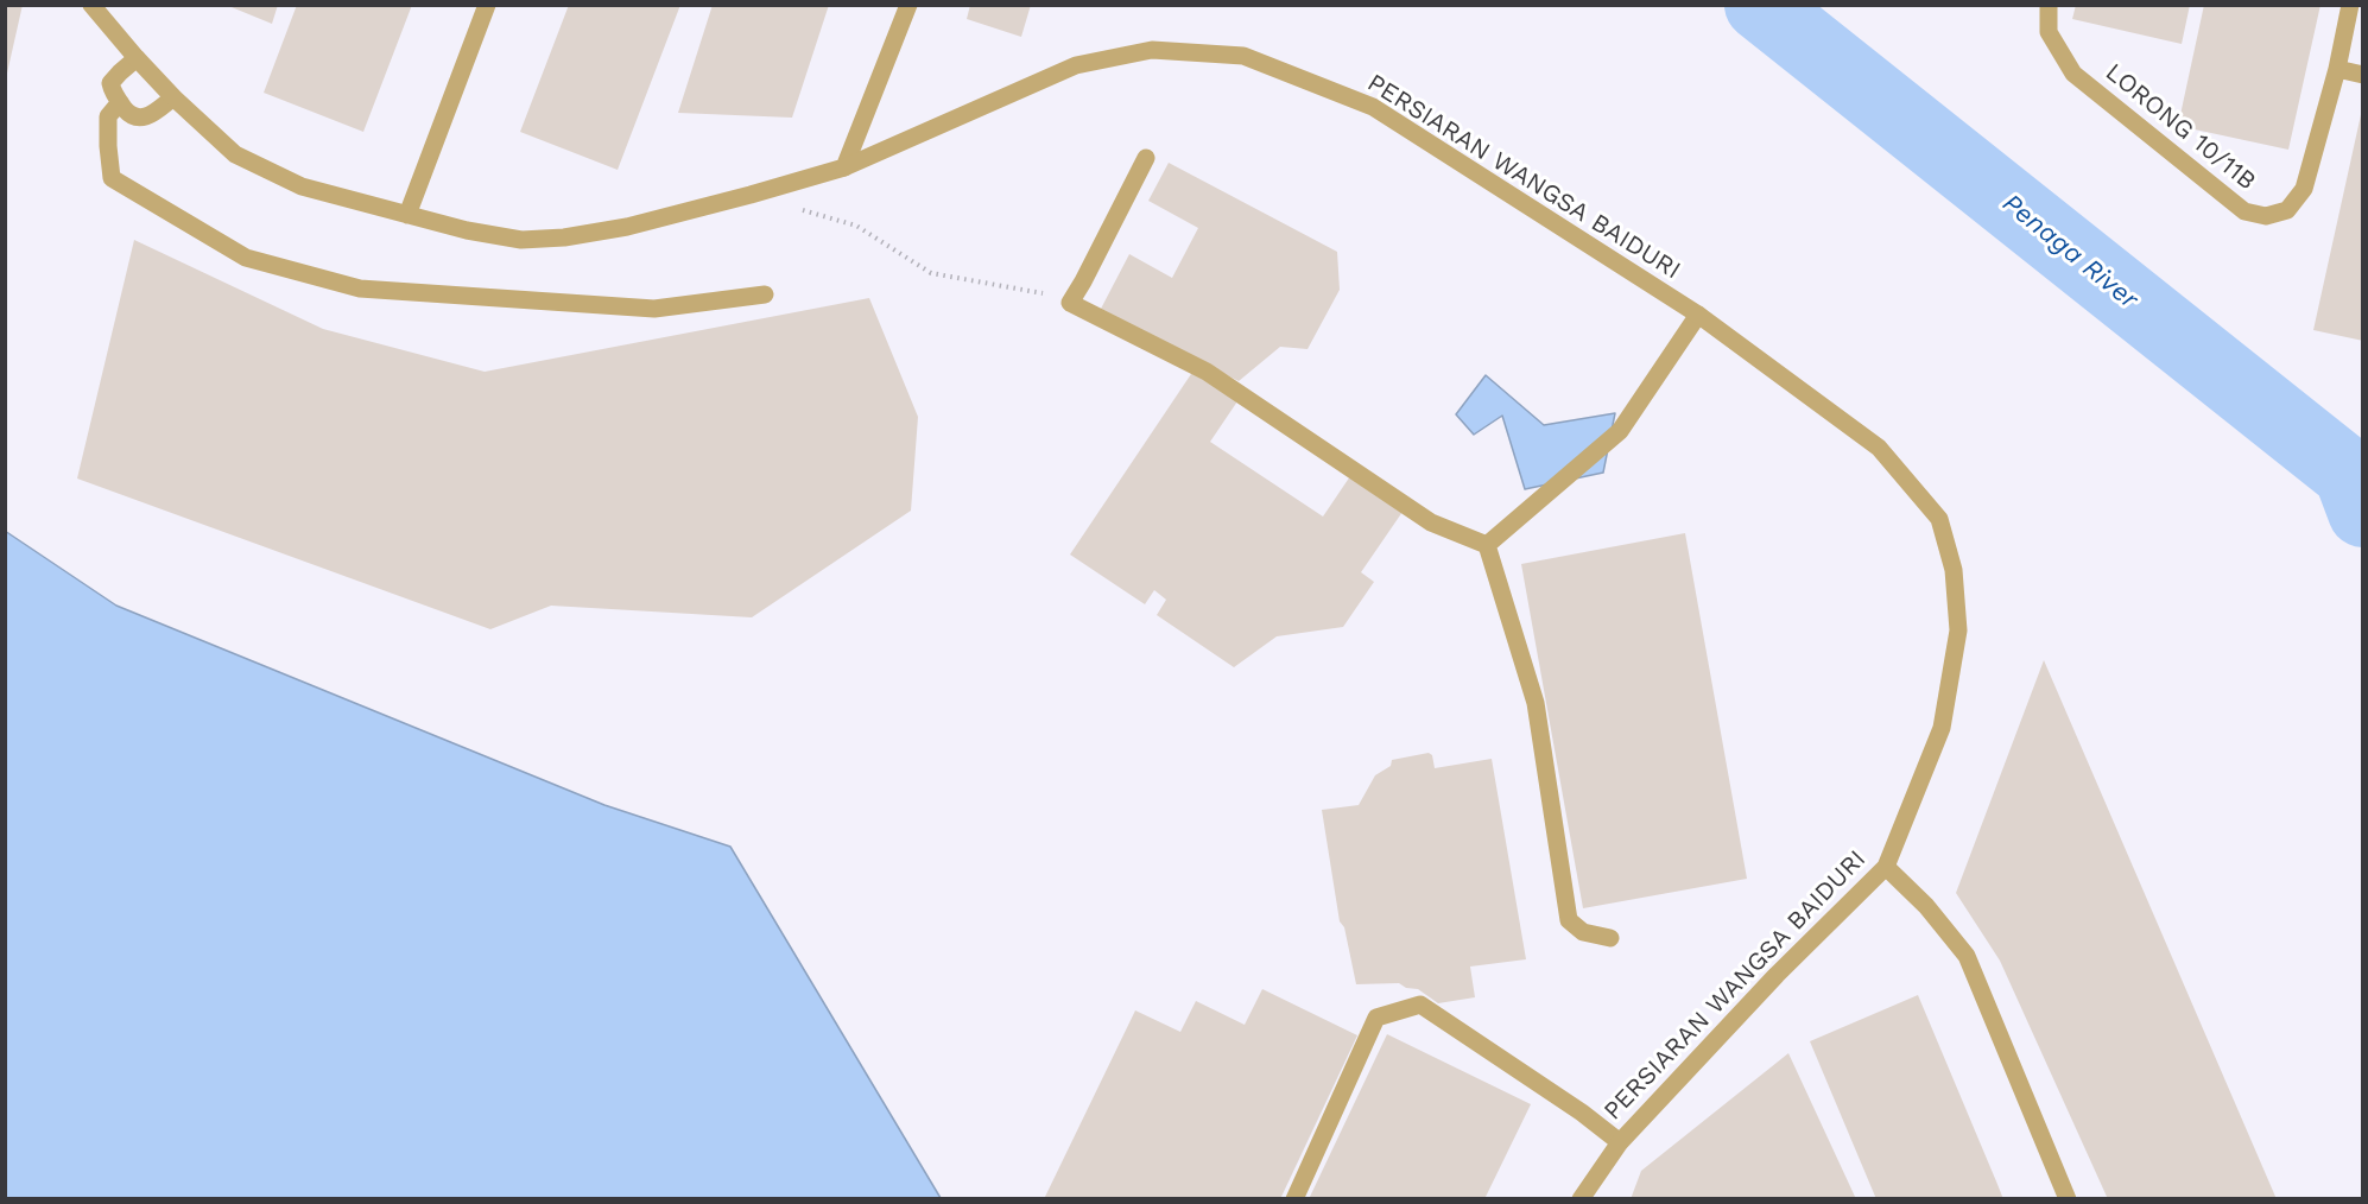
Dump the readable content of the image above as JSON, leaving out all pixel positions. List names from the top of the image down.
{
  "streets": {
    "street": ["LORONG 10/11B", "PERSIARAN WANGSA BAIDURI"]
  },
  "water": ["Penaga River"]
}
